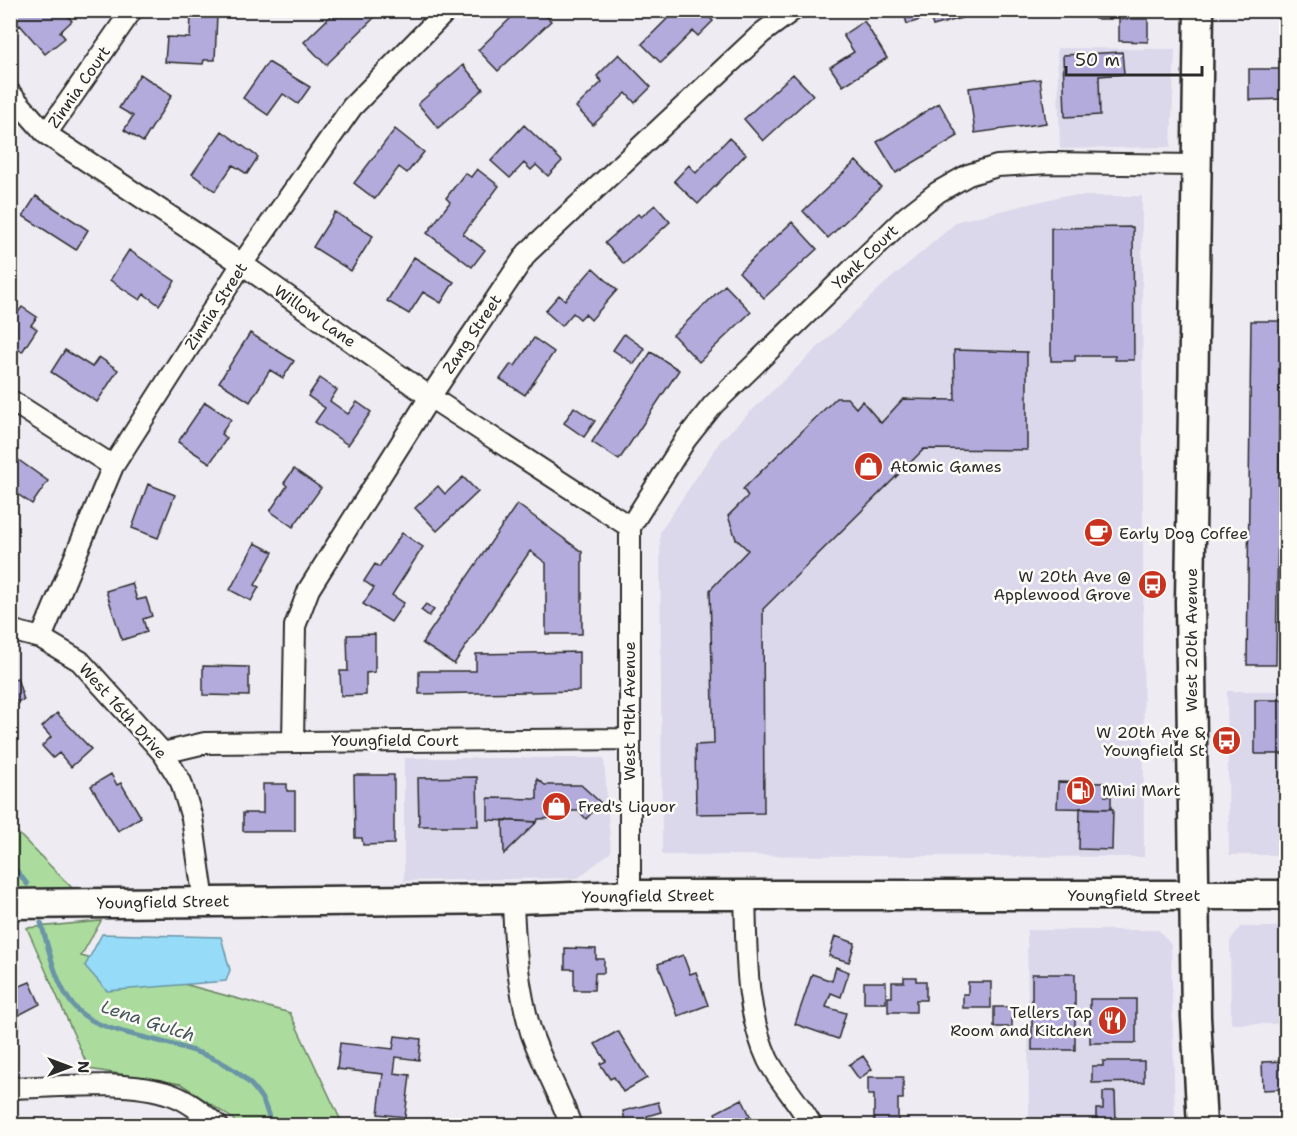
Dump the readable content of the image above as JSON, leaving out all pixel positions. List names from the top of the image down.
{
  "streets": {
    "street": [
      "Zinnia Court",
      "Yank Court",
      "Zinnia Street",
      "Willow Lane",
      "Zang Street",
      "West 20th Avenue",
      "West 16th Drive",
      "West 19th Avenue",
      "Youngfield Court",
      "Youngfield Street"
    ]
  },
  "crossings": [
    ["Zinnia Court", "Willow Lane"],
    ["Yank Court", "Willow Lane"],
    ["Yank Court", "West 20th Avenue"],
    ["Yank Court", "West 19th Avenue"],
    ["Zinnia Street", "Willow Lane"],
    ["Zinnia Street", "West 16th Drive"],
    ["Willow Lane", "Zang Street"],
    ["Willow Lane", "West 19th Avenue"],
    ["Zang Street", "Youngfield Court"],
    ["West 20th Avenue", "Youngfield Street"],
    ["West 16th Drive", "Youngfield Court"],
    ["West 16th Drive", "Youngfield Street"],
    ["West 19th Avenue", "Youngfield Court"],
    ["West 19th Avenue", "Youngfield Street"]
  ],
  "water": ["Lena Gulch"],
  "places": {
    "shop": ["Atomic Games", "Fred's Liquor"],
    "cafe": ["Early Dog Coffee"],
    "bus stop": ["W 20th Ave @ Applewood Grove", "W 20th Ave & Youngfield St"],
    "fuel station": ["Mini Mart"],
    "restaurant": ["Tellers Tap Room and Kitchen"]
  },
  "scale_bar": "50 m",
  "north": "right"
}
